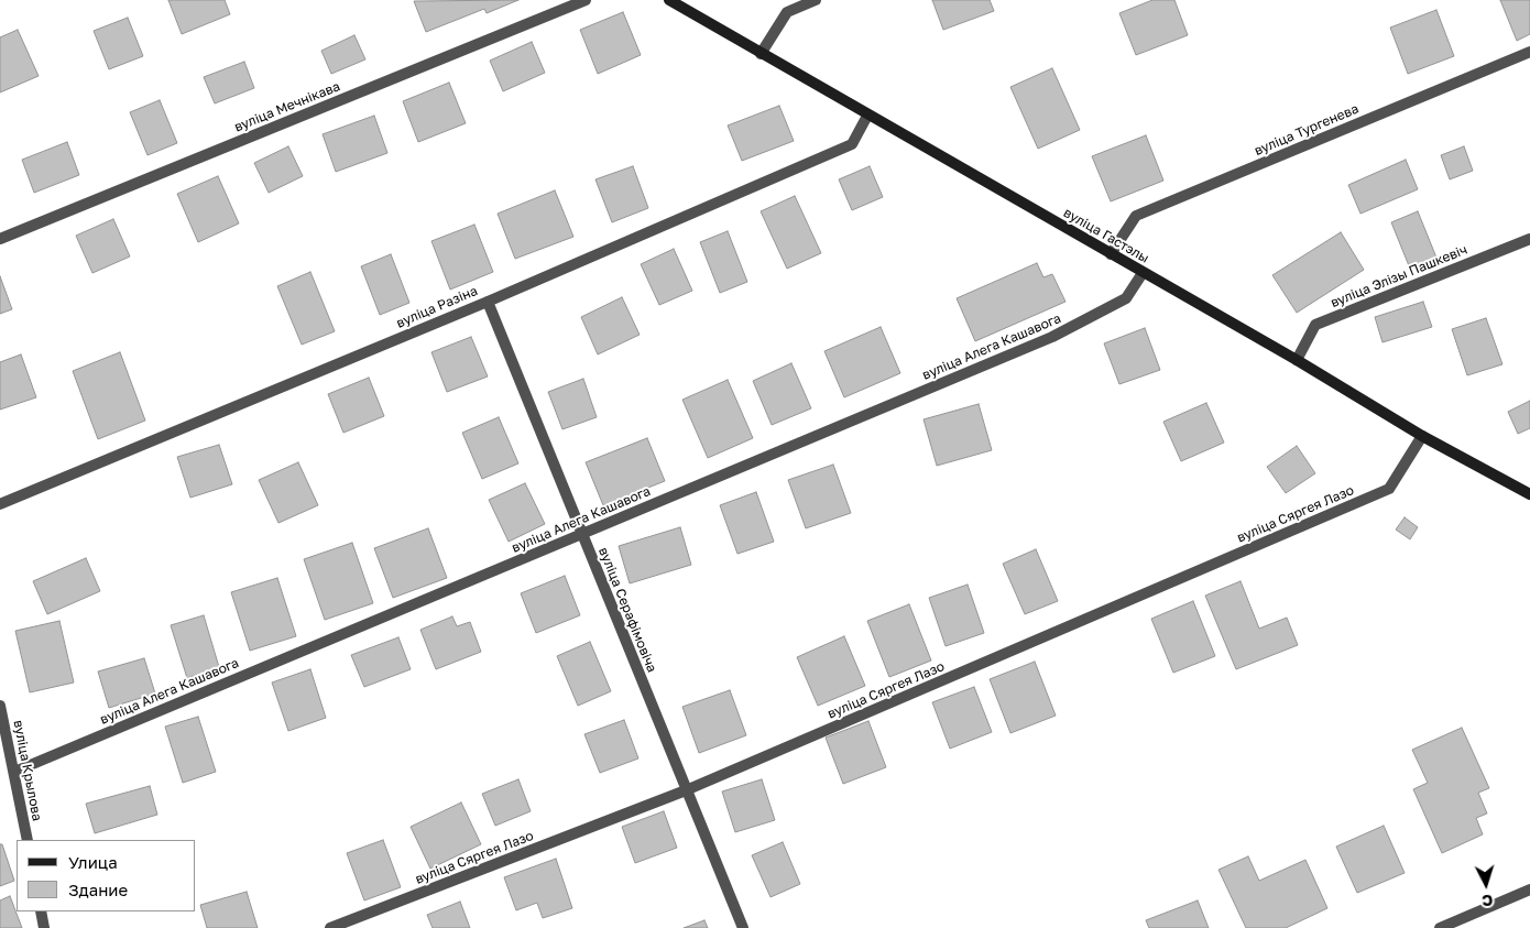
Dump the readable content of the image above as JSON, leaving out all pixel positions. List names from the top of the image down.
{
  "streets": {
    "main road": ["вуліца Гастэлы"],
    "street": [
      "вуліца Мечнікава",
      "вуліца Тургенева",
      "вуліца Элізы Пашкевіч",
      "вуліца Разіна",
      "вуліца Алега Кашавога",
      "вуліца Сяргея Лазо",
      "вуліца Серафімовіча",
      "вуліца Крылова"
    ]
  },
  "crossings": [
    ["вуліца Тургенева", "вуліца Гастэлы"],
    ["вуліца Гастэлы", "вуліца Элізы Пашкевіч"],
    ["вуліца Гастэлы", "вуліца Разіна"],
    ["вуліца Гастэлы", "вуліца Алега Кашавога"],
    ["вуліца Гастэлы", "вуліца Сяргея Лазо"],
    ["вуліца Разіна", "вуліца Серафімовіча"],
    ["вуліца Алега Кашавога", "вуліца Серафімовіча"],
    ["вуліца Алега Кашавога", "вуліца Крылова"],
    ["вуліца Сяргея Лазо", "вуліца Серафімовіча"]
  ],
  "legend": ["Улица", "Здание"],
  "north": "bottom"
}
